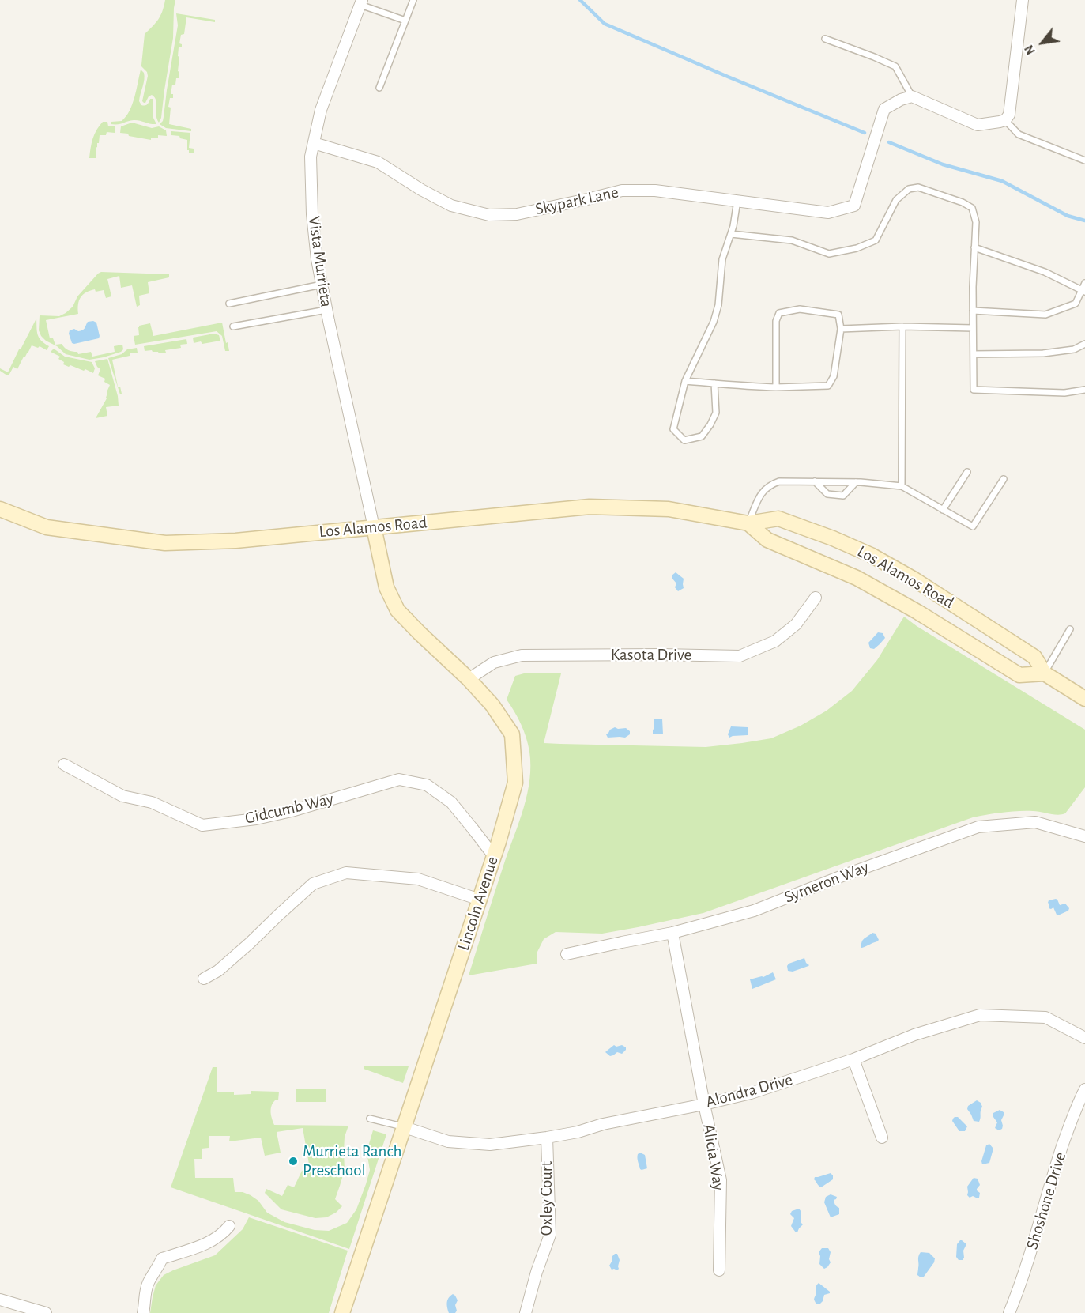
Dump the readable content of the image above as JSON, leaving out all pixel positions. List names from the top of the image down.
{
  "streets": {
    "main road": ["Los Alamos Road", "Lincoln Avenue"],
    "street": [
      "Skypark Lane",
      "Vista Murrieta",
      "Kasota Drive",
      "Gidcumb Way",
      "Symeron Way",
      "Alondra Drive",
      "Alicia Way",
      "Oxley Court",
      "Shoshone Drive"
    ]
  },
  "crossings": [
    ["Skypark Lane", "Vista Murrieta"],
    ["Vista Murrieta", "Los Alamos Road"],
    ["Vista Murrieta", "Lincoln Avenue"],
    ["Los Alamos Road", "Lincoln Avenue"],
    ["Kasota Drive", "Lincoln Avenue"],
    ["Gidcumb Way", "Lincoln Avenue"],
    ["Symeron Way", "Alicia Way"],
    ["Lincoln Avenue", "Alondra Drive"],
    ["Alondra Drive", "Alicia Way"],
    ["Alondra Drive", "Oxley Court"]
  ],
  "places": ["Murrieta Ranch Preschool"],
  "north": "bottom left"
}
